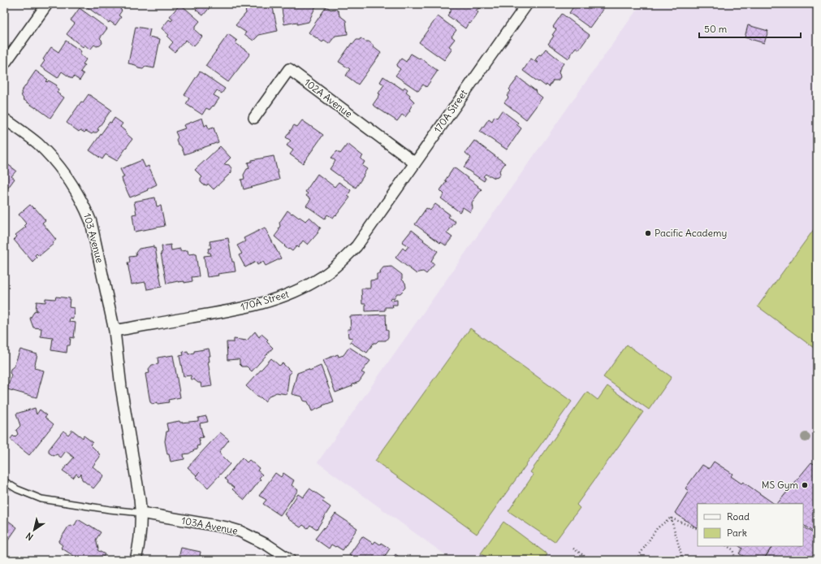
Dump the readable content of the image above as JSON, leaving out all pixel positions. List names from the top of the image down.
{
  "streets": {
    "street": [
      "102A Avenue",
      "170A Street",
      "103 Avenue",
      "103A Avenue"
    ]
  },
  "crossings": [
    ["102A Avenue", "170A Street"],
    ["170A Street", "103 Avenue"]
  ],
  "places": ["Pacific Academy", "MS Gym"],
  "legend": ["Road", "Park"],
  "scale_bar": "50 m",
  "north": "bottom left"
}
